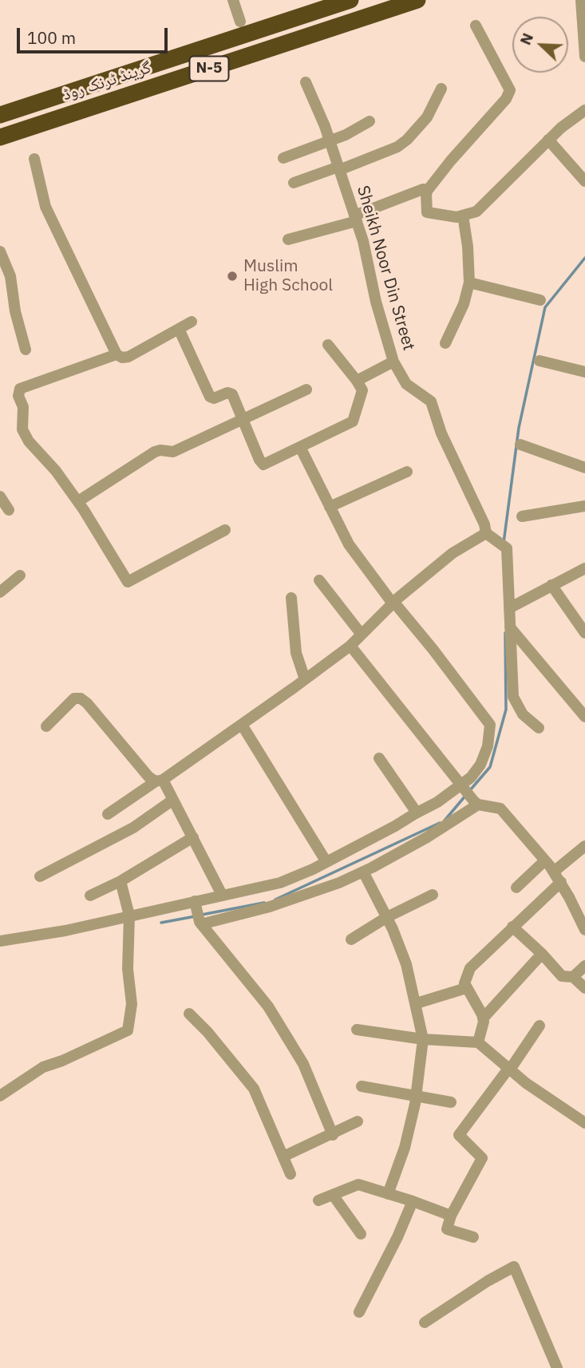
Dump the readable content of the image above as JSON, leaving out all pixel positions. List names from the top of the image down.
{
  "streets": {
    "highway": ["N-5", "گرینڈ ٹرنک روڈ"],
    "street": ["Sheikh Noor Din Street"]
  },
  "places": ["Muslim High School"],
  "scale_bar": "100 m",
  "north": "top left"
}
